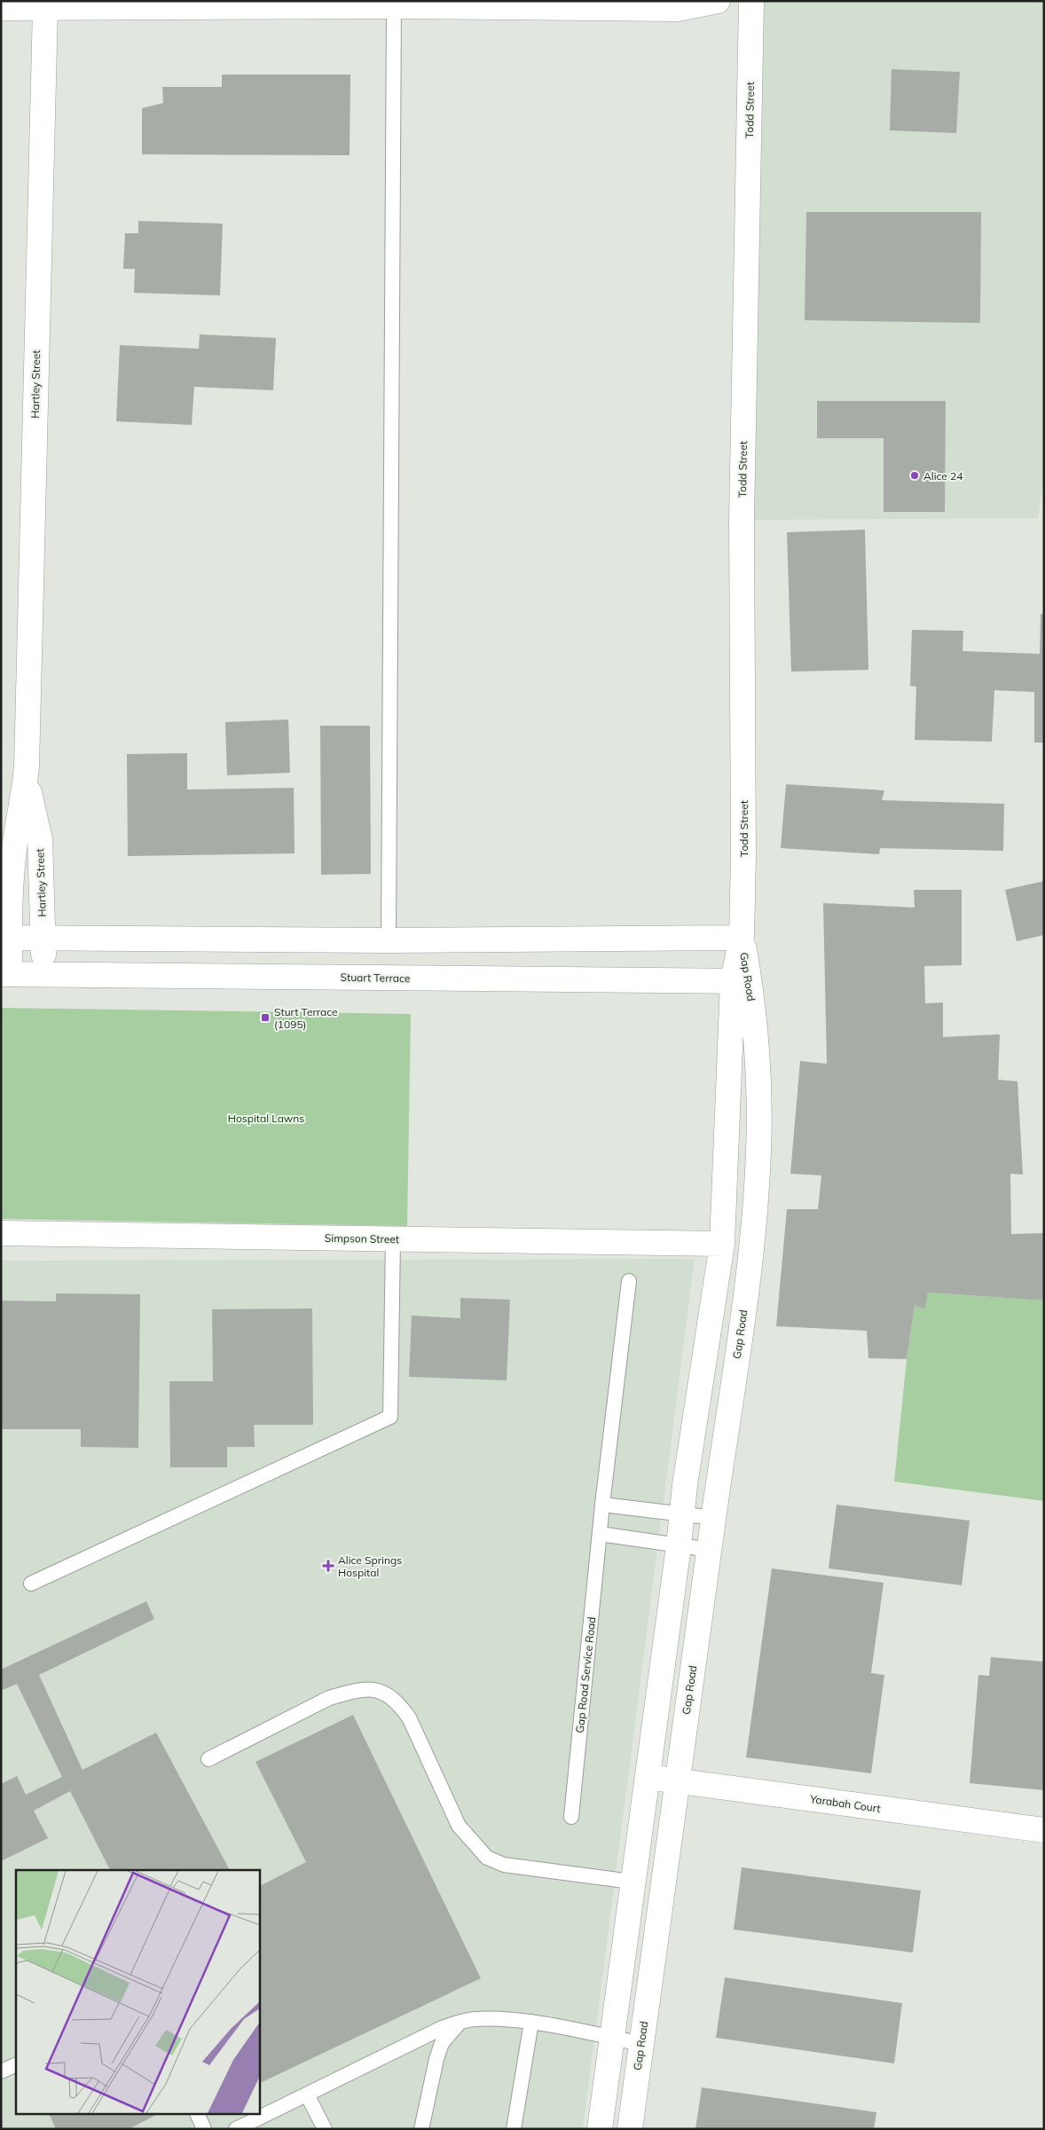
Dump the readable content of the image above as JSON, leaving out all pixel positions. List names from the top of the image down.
{
  "streets": {
    "street": [
      "Todd Street",
      "Hartley Street",
      "Gap Road",
      "Stuart Terrace",
      "Simpson Street",
      "Yarabah Court"
    ],
    "lane": ["Gap Road Service Road"]
  },
  "crossings": [
    ["Todd Street", "Gap Road"],
    ["Hartley Street", "Stuart Terrace"],
    ["Gap Road", "Stuart Terrace"],
    ["Gap Road", "Simpson Street"],
    ["Gap Road", "Yarabah Court"]
  ],
  "parks": ["Hospital Lawns"],
  "places": {
    "other": ["Alice 24"],
    "transit": ["Sturt Terrace (1095)"],
    "health": ["Alice Springs Hospital"]
  }
}
